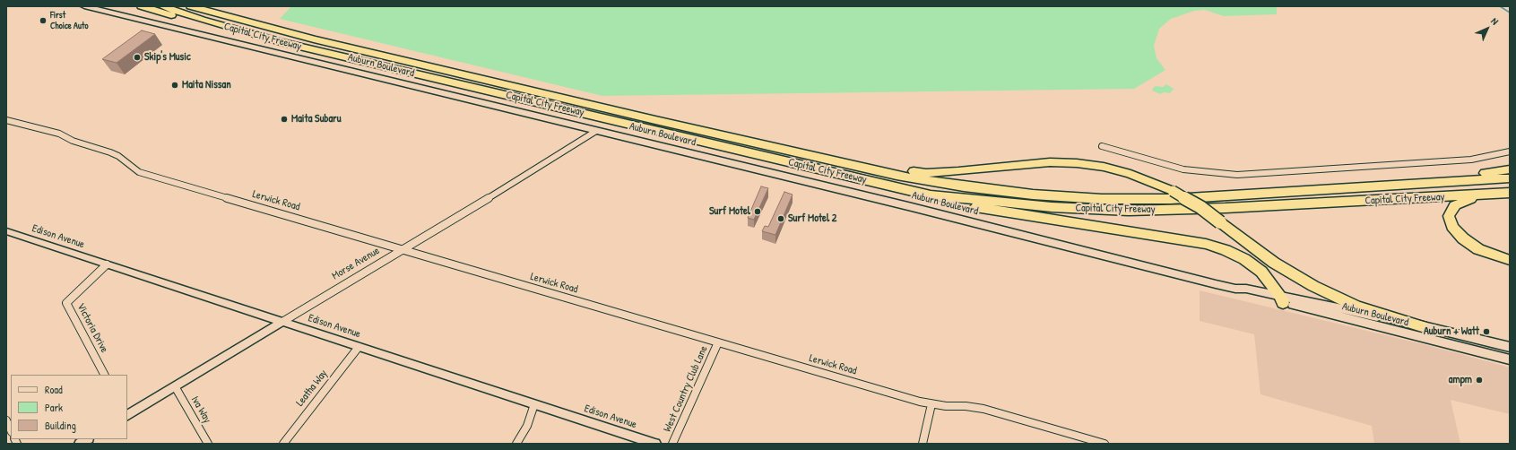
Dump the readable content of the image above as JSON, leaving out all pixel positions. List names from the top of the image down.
{
  "streets": {
    "highway": ["Capital City Freeway"],
    "main road": ["Auburn Boulevard"],
    "street": [
      "Lerwick Road",
      "Edison Avenue",
      "Morse Avenue",
      "Victoria Drive",
      "Leatha Way",
      "West Country Club Lane",
      "Iva Way"
    ]
  },
  "crossings": [
    ["Auburn Boulevard", "Morse Avenue"],
    ["Lerwick Road", "Morse Avenue"],
    ["Lerwick Road", "West Country Club Lane"],
    ["Edison Avenue", "Morse Avenue"],
    ["Edison Avenue", "Victoria Drive"],
    ["Edison Avenue", "Leatha Way"],
    ["Morse Avenue", "Iva Way"]
  ],
  "places": [
    "First Choice Auto",
    "Skip's Music",
    "Maita Nissan",
    "Maita Subaru",
    "Surf Motel",
    "Surf Motel 2",
    "Auburn + Watt",
    "ampm"
  ],
  "legend": ["Road", "Park", "Building"],
  "north": "top right"
}
